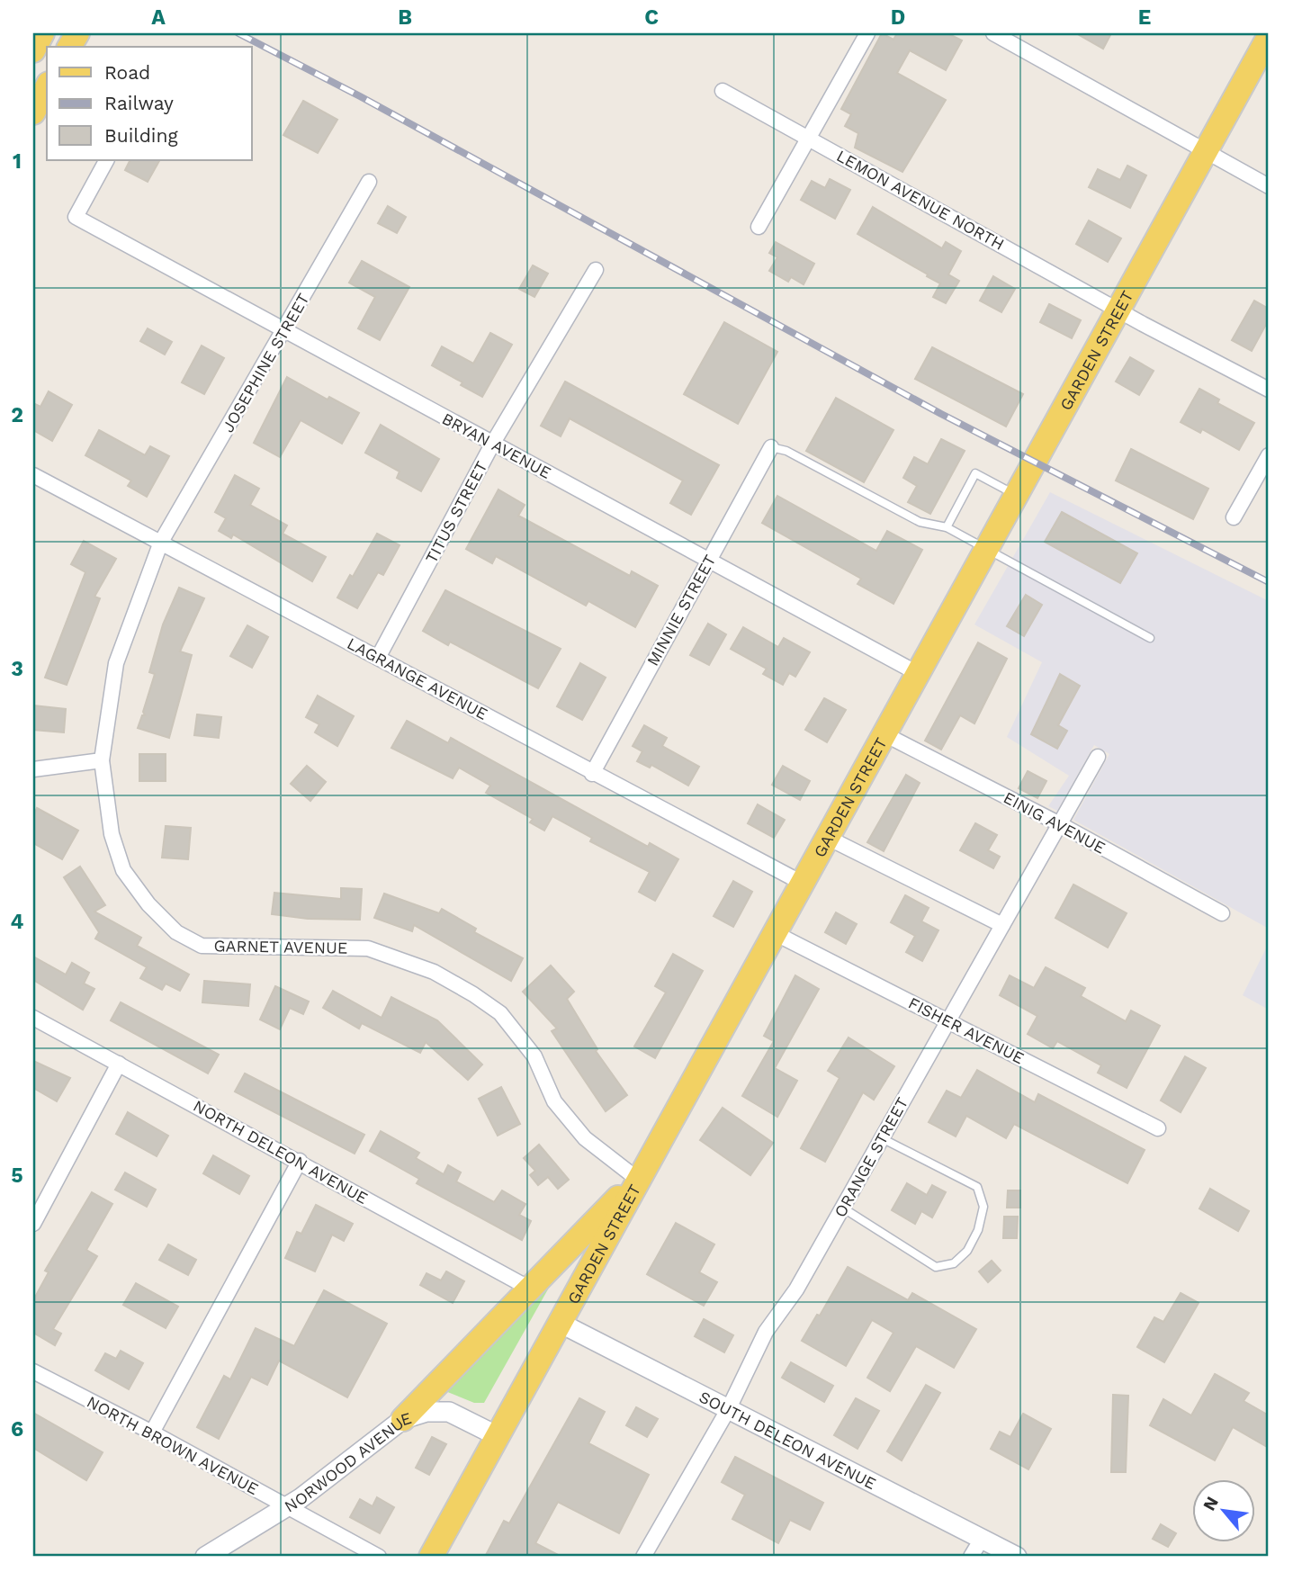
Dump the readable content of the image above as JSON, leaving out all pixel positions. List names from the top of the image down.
{
  "streets": {
    "main road": ["GARDEN STREET"],
    "street": [
      "LEMON AVENUE NORTH",
      "JOSEPHINE STREET",
      "BRYAN AVENUE",
      "TITUS STREET",
      "MINNIE STREET",
      "LAGRANGE AVENUE",
      "EINIG AVENUE",
      "GARNET AVENUE",
      "FISHER AVENUE",
      "NORTH DELEON AVENUE",
      "ORANGE STREET",
      "SOUTH DELEON AVENUE",
      "NORTH BROWN AVENUE",
      "NORWOOD AVENUE"
    ]
  },
  "crossings": [
    ["LEMON AVENUE NORTH", "GARDEN STREET"],
    ["GARDEN STREET", "BRYAN AVENUE"],
    ["GARDEN STREET", "LAGRANGE AVENUE"],
    ["GARDEN STREET", "EINIG AVENUE"],
    ["GARDEN STREET", "GARNET AVENUE"],
    ["GARDEN STREET", "FISHER AVENUE"],
    ["GARDEN STREET", "SOUTH DELEON AVENUE"],
    ["GARDEN STREET", "NORWOOD AVENUE"],
    ["JOSEPHINE STREET", "BRYAN AVENUE"],
    ["JOSEPHINE STREET", "LAGRANGE AVENUE"],
    ["JOSEPHINE STREET", "GARNET AVENUE"],
    ["BRYAN AVENUE", "TITUS STREET"],
    ["BRYAN AVENUE", "MINNIE STREET"],
    ["TITUS STREET", "LAGRANGE AVENUE"],
    ["MINNIE STREET", "LAGRANGE AVENUE"],
    ["LAGRANGE AVENUE", "GARNET AVENUE"],
    ["EINIG AVENUE", "ORANGE STREET"],
    ["FISHER AVENUE", "ORANGE STREET"],
    ["ORANGE STREET", "SOUTH DELEON AVENUE"],
    ["NORTH BROWN AVENUE", "NORWOOD AVENUE"]
  ],
  "legend": ["Road", "Railway", "Building"],
  "north": "top left",
  "grid": {
    "columns": [
      "A",
      "B",
      "C",
      "D",
      "E"
    ],
    "rows": [
      "1",
      "2",
      "3",
      "4",
      "5",
      "6"
    ]
  }
}
